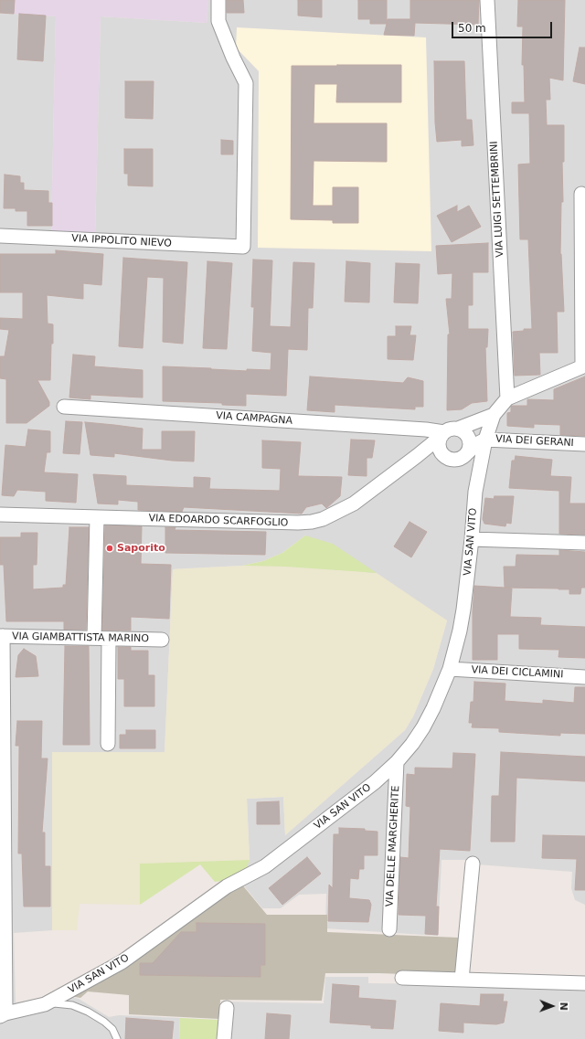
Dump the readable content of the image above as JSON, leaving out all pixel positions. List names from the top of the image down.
{
  "streets": {
    "street": [
      "VIA LUIGI SETTEMBRINI",
      "VIA IPPOLITO NIEVO",
      "VIA CAMPAGNA",
      "VIA DEI GERANI",
      "VIA EDOARDO SCARFOGLIO",
      "VIA SAN VITO",
      "VIA GIAMBATTISTA MARINO",
      "VIA DEI CICLAMINI",
      "VIA DELLE MARGHERITE"
    ]
  },
  "crossings": [
    ["VIA LUIGI SETTEMBRINI", "VIA SAN VITO"],
    ["VIA CAMPAGNA", "VIA EDOARDO SCARFOGLIO"],
    ["VIA CAMPAGNA", "VIA SAN VITO"],
    ["VIA DEI GERANI", "VIA SAN VITO"],
    ["VIA EDOARDO SCARFOGLIO", "VIA SAN VITO"],
    ["VIA SAN VITO", "VIA DEI CICLAMINI"],
    ["VIA SAN VITO", "VIA DELLE MARGHERITE"]
  ],
  "places": ["Saporito"],
  "scale_bar": "50 m",
  "north": "right"
}
